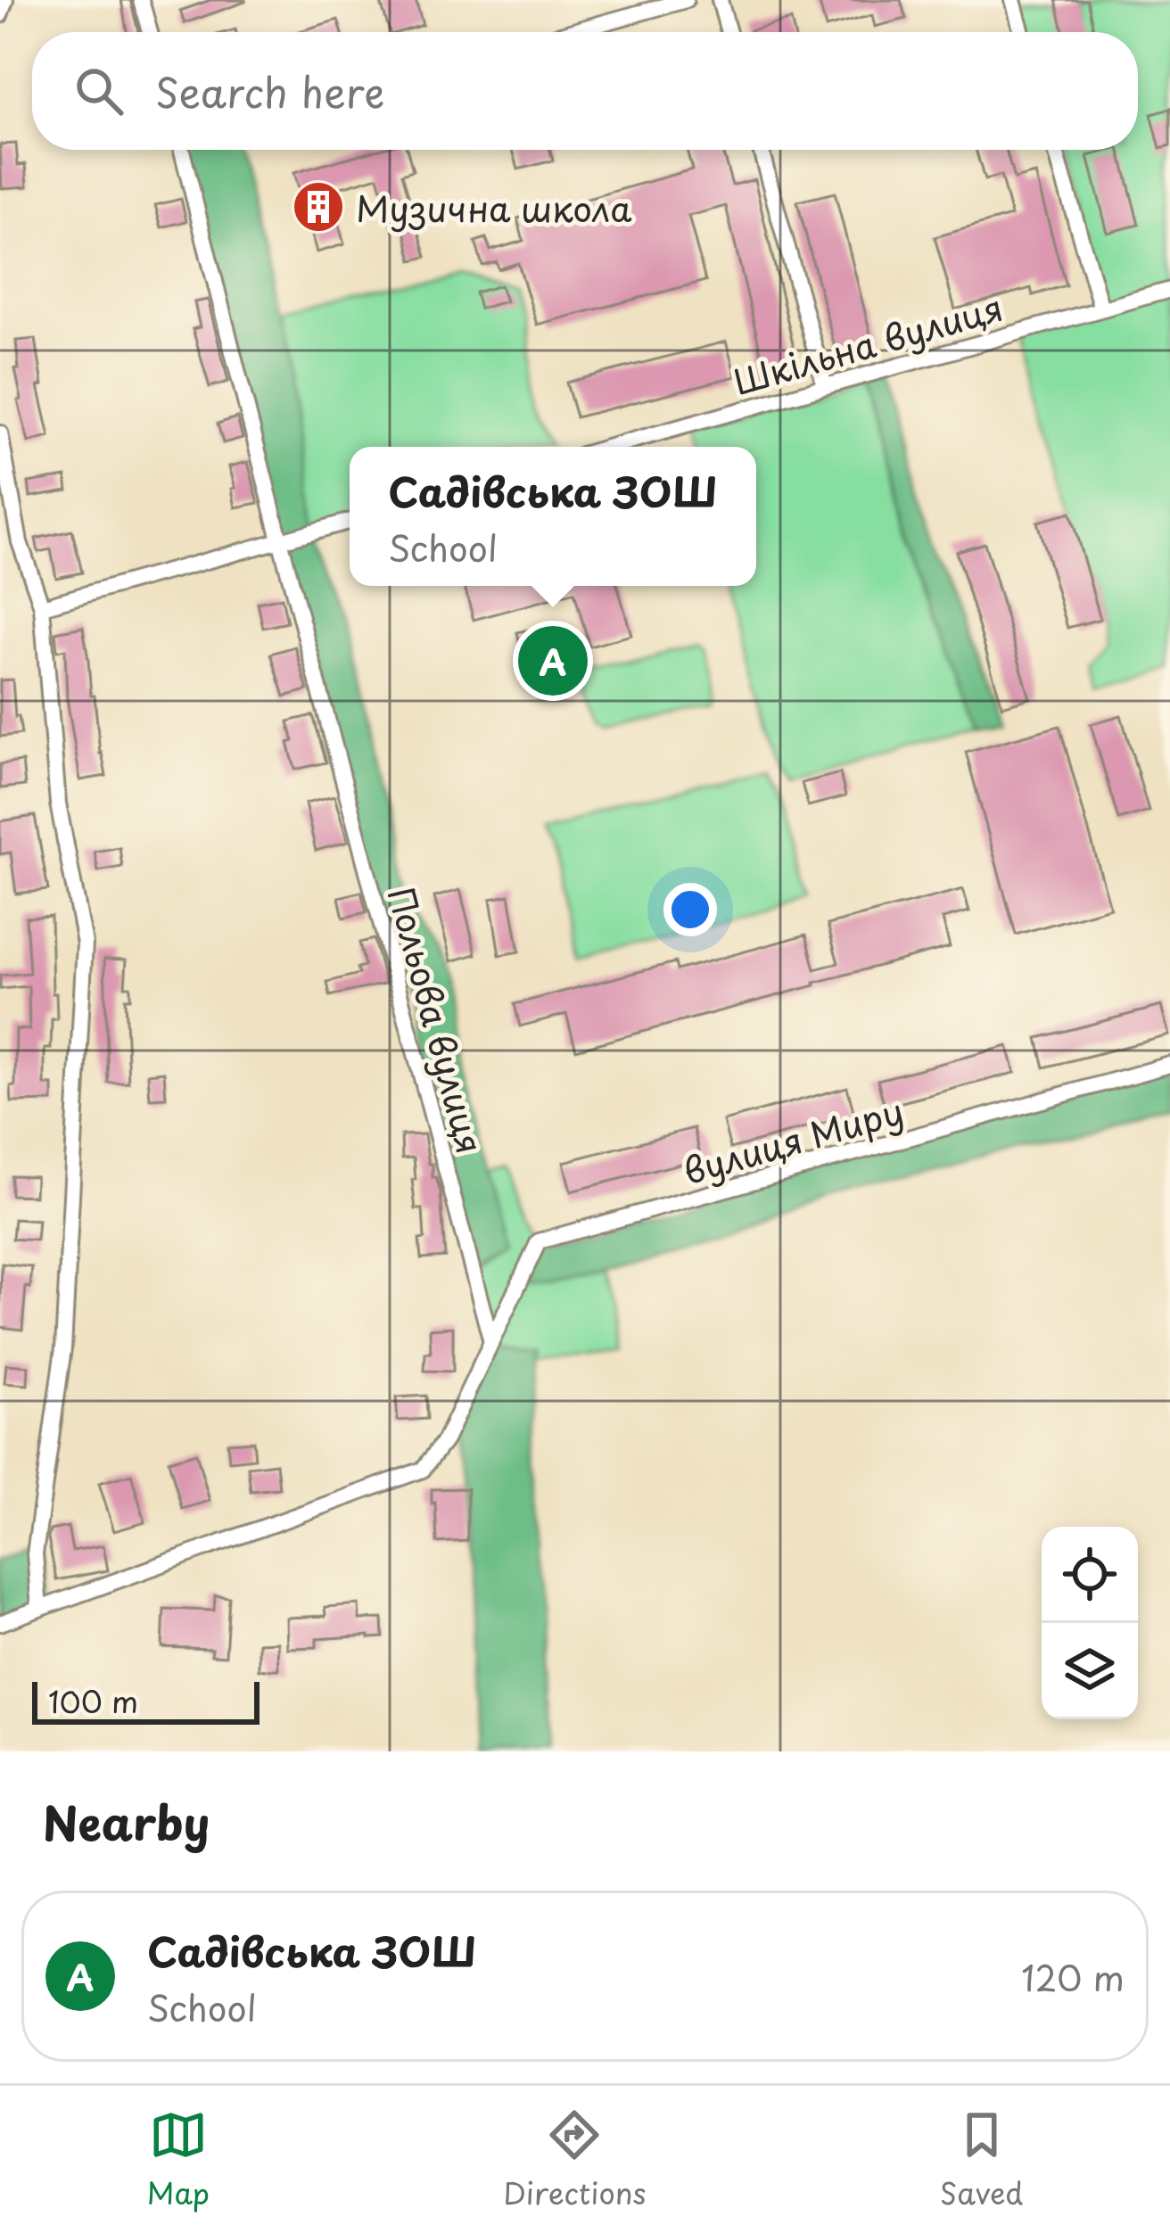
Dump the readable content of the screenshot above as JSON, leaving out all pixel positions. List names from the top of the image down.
{
  "streets": {
    "street": ["Шкільна вулиця", "Польова вулиця", "вулиця Миру"]
  },
  "crossings": [
    ["Польова вулиця", "вулиця Миру"]
  ],
  "places": {
    "building": ["Музична школа"]
  },
  "scale_bar": "100 m",
  "page": {
    "search": "Search here",
    "popup": ["Садівська ЗОШ", "School"],
    "pins": "A",
    "scale": "100 m",
    "heading": "Nearby",
    "list": [
      {
        "mark": "A",
        "name": "Садівська ЗОШ",
        "note": "School",
        "value": "120 m"
      }
    ],
    "nav": ["Map", "Directions", "Saved"]
  }
}
